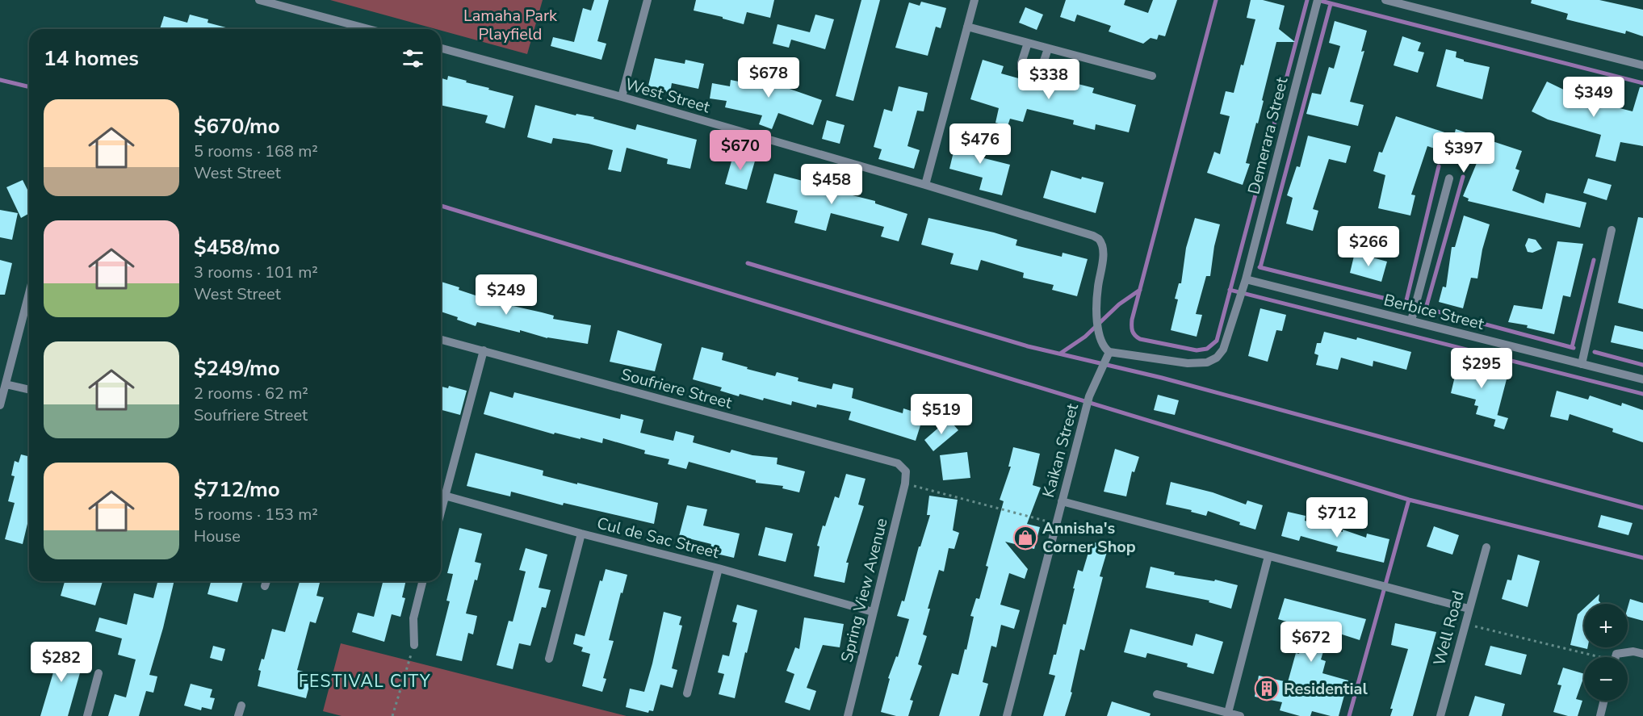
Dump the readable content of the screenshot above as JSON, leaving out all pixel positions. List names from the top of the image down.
{
  "streets": {
    "street": [
      "West Street",
      "Demerara Street",
      "Berbice Street",
      "Soufriere Street",
      "Kaikan Street",
      "Cul de Sac Street",
      "Spring View Avenue",
      "Well Road"
    ]
  },
  "crossings": [
    ["West Street", "Demerara Street"],
    ["West Street", "Kaikan Street"],
    ["Demerara Street", "Berbice Street"],
    ["Demerara Street", "Kaikan Street"],
    ["Soufriere Street", "Spring View Avenue"],
    ["Cul de Sac Street", "Spring View Avenue"]
  ],
  "districts": ["FESTIVAL CITY"],
  "parks": ["Lamaha Park Playfield"],
  "places": {
    "shop": ["Annisha's Corner Shop"],
    "building": ["Residential"]
  },
  "page": {
    "heading": "14 homes",
    "price": [
      "$678",
      "$338",
      "$349",
      "$476",
      "$670",
      "$397",
      "$458",
      "$266",
      "$249",
      "$295",
      "$519",
      "$712",
      "$672",
      "$282"
    ],
    "list": [
      {
        "name": "$670/mo",
        "note": "5 rooms · 168 m² · West Street"
      },
      {
        "name": "$458/mo",
        "note": "3 rooms · 101 m² · West Street"
      },
      {
        "name": "$249/mo",
        "note": "2 rooms · 62 m² · Soufriere Street"
      },
      {
        "name": "$712/mo",
        "note": "5 rooms · 153 m² · House"
      }
    ],
    "map_buttons": ["+", "−"]
  }
}
